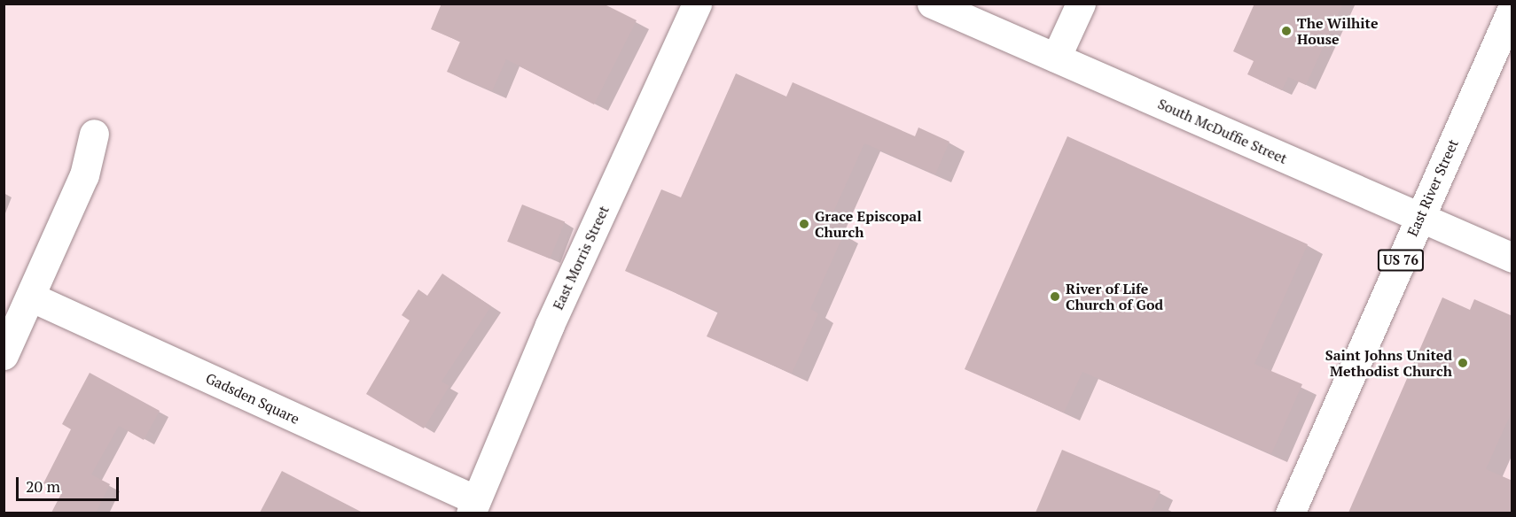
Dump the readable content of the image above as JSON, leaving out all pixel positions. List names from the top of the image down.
{
  "streets": {
    "street": [
      "South McDuffie Street",
      "East River Street",
      "East Morris Street",
      "US 76",
      "Gadsden Square"
    ]
  },
  "crossings": [
    ["South McDuffie Street", "East River Street"],
    ["East Morris Street", "Gadsden Square"]
  ],
  "places": [
    "The Wilhite House",
    "Grace Episcopal Church",
    "River of Life Church of God",
    "Saint Johns United Methodist Church"
  ],
  "scale_bar": "20 m"
}
